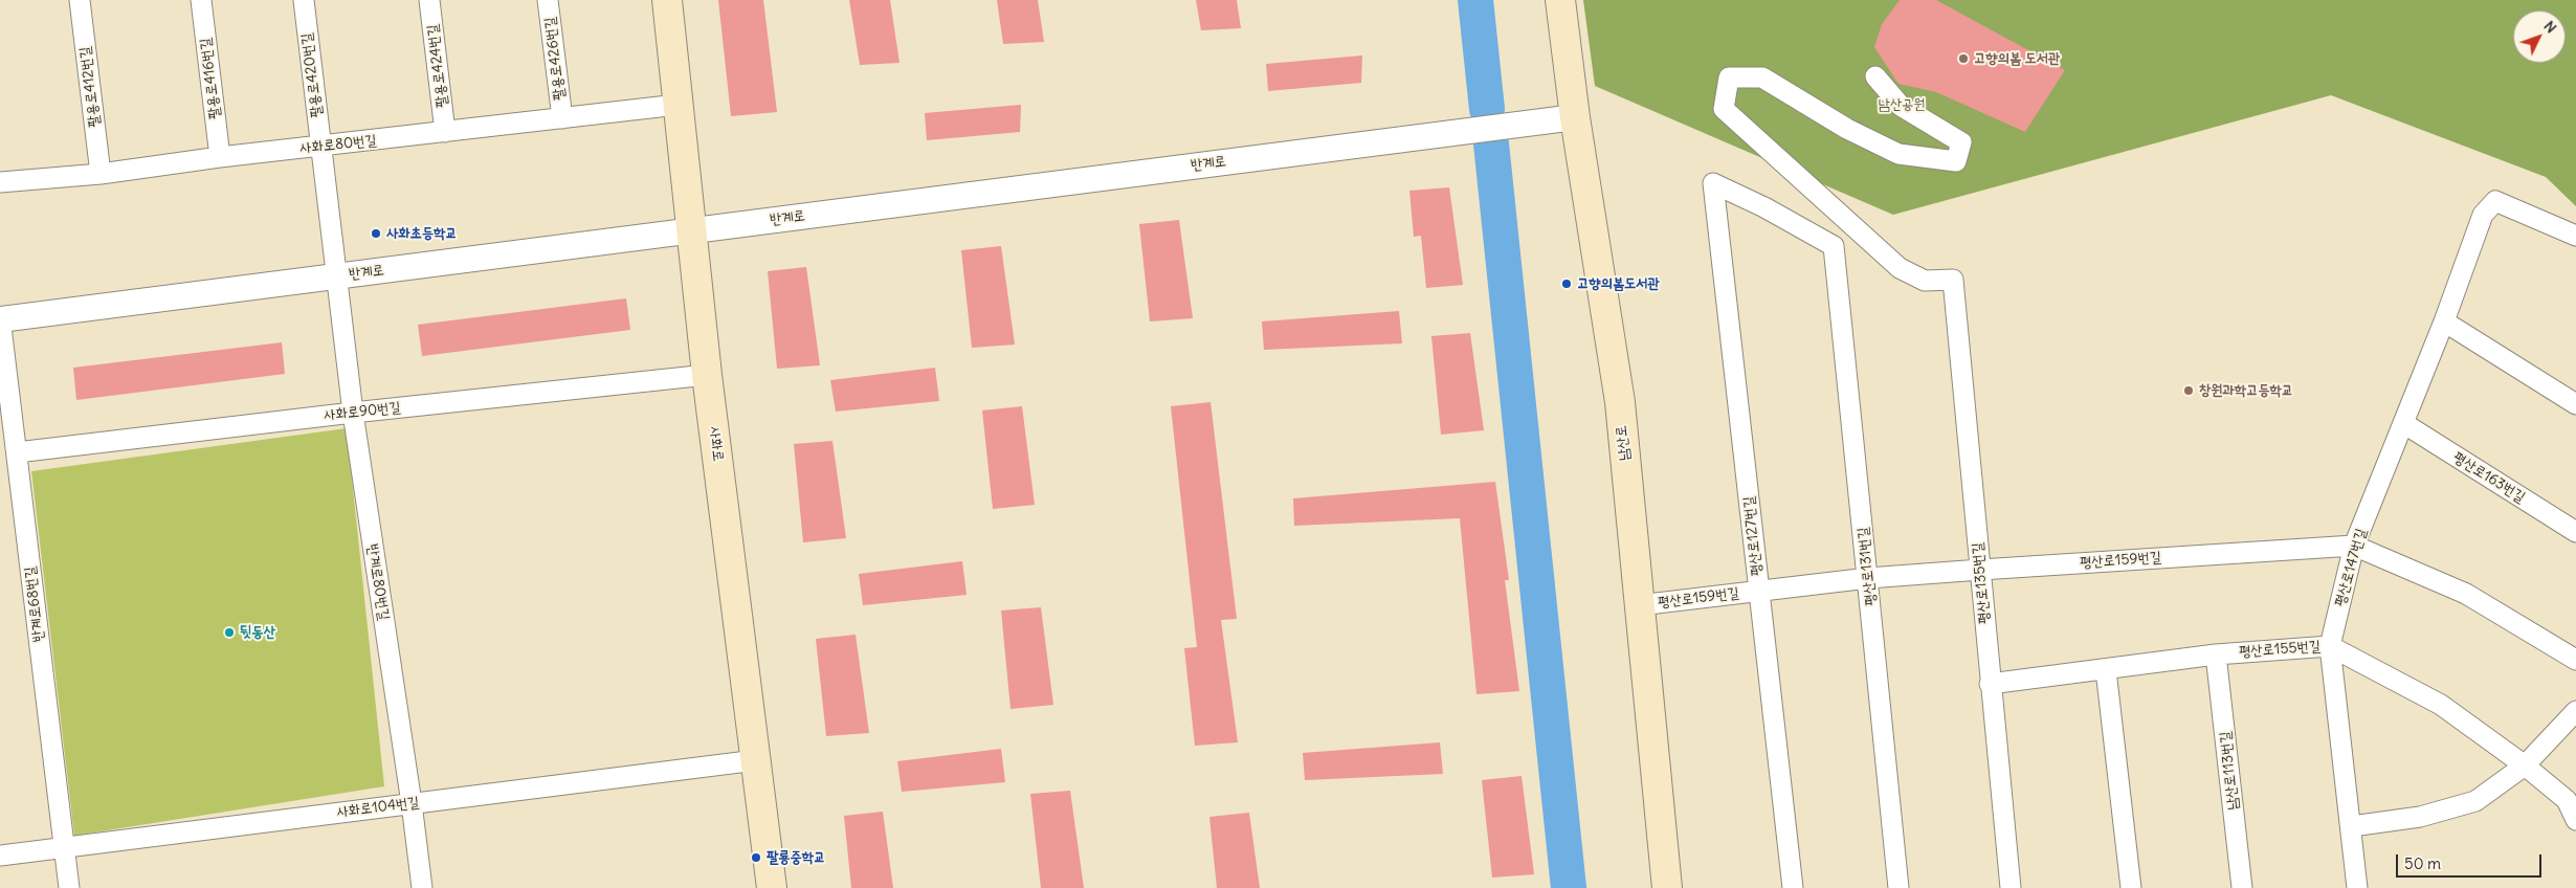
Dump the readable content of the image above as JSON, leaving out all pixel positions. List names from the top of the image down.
{
  "streets": {
    "main road": ["남산로", "사화로"],
    "street": [
      "팔용로426번길",
      "팔용로424번길",
      "팔용로420번길",
      "팔용로416번길",
      "팔용로412번길",
      "사화로80번길",
      "반계로",
      "사화로90번길",
      "평산로163번길",
      "평산로127번길",
      "평산로159번길",
      "평산로131번길",
      "평산로147번길",
      "반계로80번길",
      "평산로135번길",
      "반계로68번길",
      "평산로155번길",
      "남산로113번길",
      "사화로104번길"
    ]
  },
  "crossings": [
    ["팔용로426번길", "사화로80번길"],
    ["팔용로424번길", "사화로80번길"],
    ["팔용로420번길", "사화로80번길"],
    ["팔용로420번길", "반계로"],
    ["팔용로420번길", "반계로80번길"],
    ["팔용로416번길", "사화로80번길"],
    ["팔용로412번길", "사화로80번길"],
    ["사화로80번길", "사화로"],
    ["반계로", "남산로"],
    ["반계로", "사화로"],
    ["반계로", "반계로80번길"],
    ["반계로", "반계로68번길"],
    ["사화로90번길", "사화로"],
    ["사화로90번길", "반계로80번길"],
    ["사화로90번길", "반계로68번길"],
    ["남산로", "평산로159번길"],
    ["사화로", "사화로104번길"],
    ["평산로163번길", "평산로147번길"],
    ["평산로127번길", "평산로159번길"],
    ["평산로127번길", "평산로131번길"],
    ["평산로159번길", "평산로131번길"],
    ["평산로159번길", "평산로147번길"],
    ["평산로159번길", "평산로135번길"],
    ["평산로147번길", "평산로155번길"],
    ["반계로80번길", "사화로104번길"],
    ["평산로135번길", "평산로155번길"],
    ["반계로68번길", "사화로104번길"],
    ["평산로155번길", "남산로113번길"]
  ],
  "parks": ["남산공원"],
  "places": [
    "고향의봄 도서관",
    "사화초등학교",
    "고향의봄도서관",
    "창원과학고등학교",
    "뒷동산",
    "팔룡중학교"
  ],
  "scale_bar": "50 m",
  "north": "top right"
}
